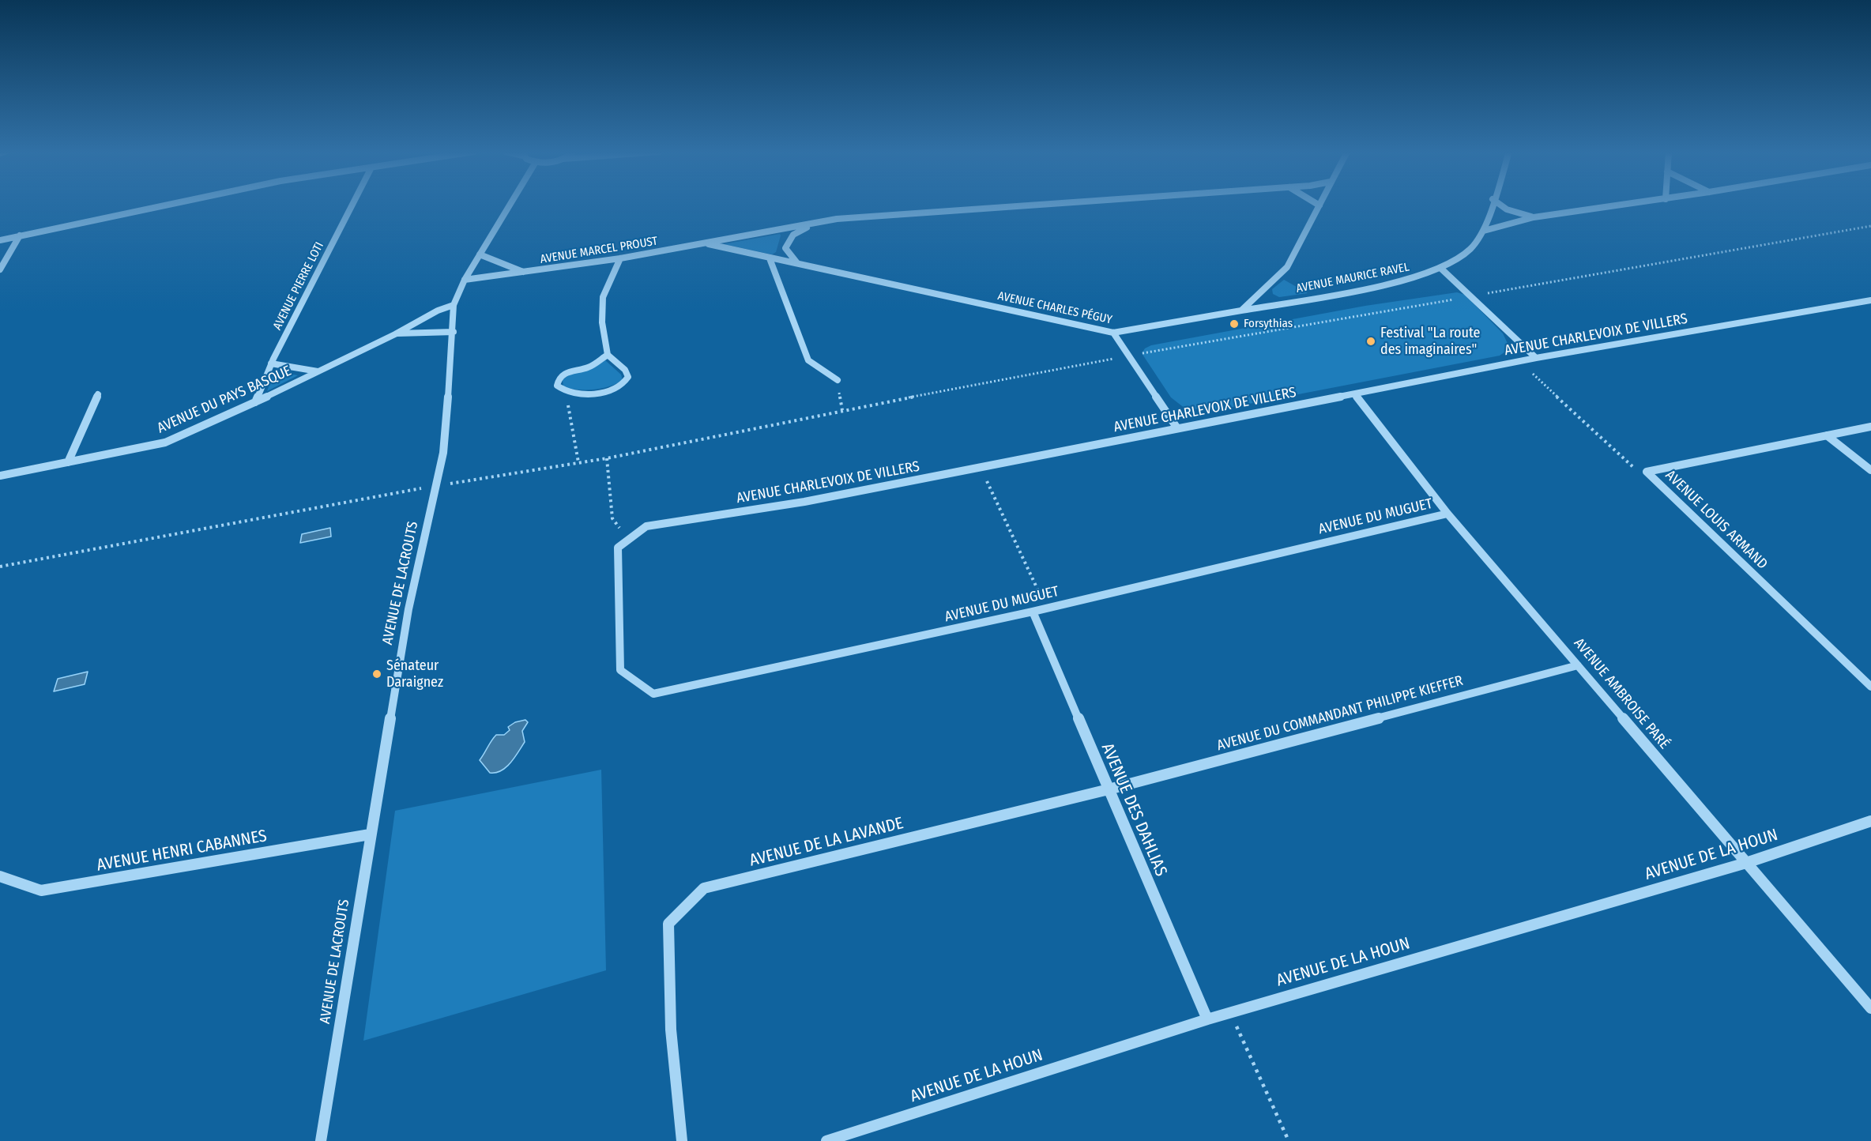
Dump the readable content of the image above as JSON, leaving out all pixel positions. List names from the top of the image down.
{
  "streets": {
    "street": [
      "AVENUE MARCEL PROUST",
      "AVENUE MAURICE RAVEL",
      "AVENUE PIERRE LOTI",
      "AVENUE CHARLES PÉGUY",
      "AVENUE CHARLEVOIX DE VILLERS",
      "AVENUE DU PAYS BASQUE",
      "AVENUE DU MUGUET",
      "AVENUE LOUIS ARMAND",
      "AVENUE DE LACROUTS",
      "AVENUE AMBROISE PARÉ",
      "AVENUE DU COMMANDANT PHILIPPE KIEFFER",
      "AVENUE DES DAHLIAS",
      "AVENUE DE LA LAVANDE",
      "AVENUE HENRI CABANNES",
      "AVENUE DE LA HOUN"
    ]
  },
  "crossings": [
    ["AVENUE MARCEL PROUST", "AVENUE CHARLES PÉGUY"],
    ["AVENUE MARCEL PROUST", "AVENUE DE LACROUTS"],
    ["AVENUE MAURICE RAVEL", "AVENUE CHARLES PÉGUY"],
    ["AVENUE PIERRE LOTI", "AVENUE DU PAYS BASQUE"],
    ["AVENUE CHARLEVOIX DE VILLERS", "AVENUE DU MUGUET"],
    ["AVENUE CHARLEVOIX DE VILLERS", "AVENUE AMBROISE PARÉ"],
    ["AVENUE DU PAYS BASQUE", "AVENUE DE LACROUTS"],
    ["AVENUE DU MUGUET", "AVENUE AMBROISE PARÉ"],
    ["AVENUE DU MUGUET", "AVENUE DES DAHLIAS"],
    ["AVENUE DE LACROUTS", "AVENUE HENRI CABANNES"],
    ["AVENUE AMBROISE PARÉ", "AVENUE DU COMMANDANT PHILIPPE KIEFFER"],
    ["AVENUE AMBROISE PARÉ", "AVENUE DE LA HOUN"],
    ["AVENUE DU COMMANDANT PHILIPPE KIEFFER", "AVENUE DES DAHLIAS"],
    ["AVENUE DU COMMANDANT PHILIPPE KIEFFER", "AVENUE DE LA LAVANDE"],
    ["AVENUE DES DAHLIAS", "AVENUE DE LA LAVANDE"],
    ["AVENUE DES DAHLIAS", "AVENUE DE LA HOUN"]
  ],
  "places": ["Forsythias", "Festival \"La route des imaginaires\"", "Sénateur Daraignez"]
}
